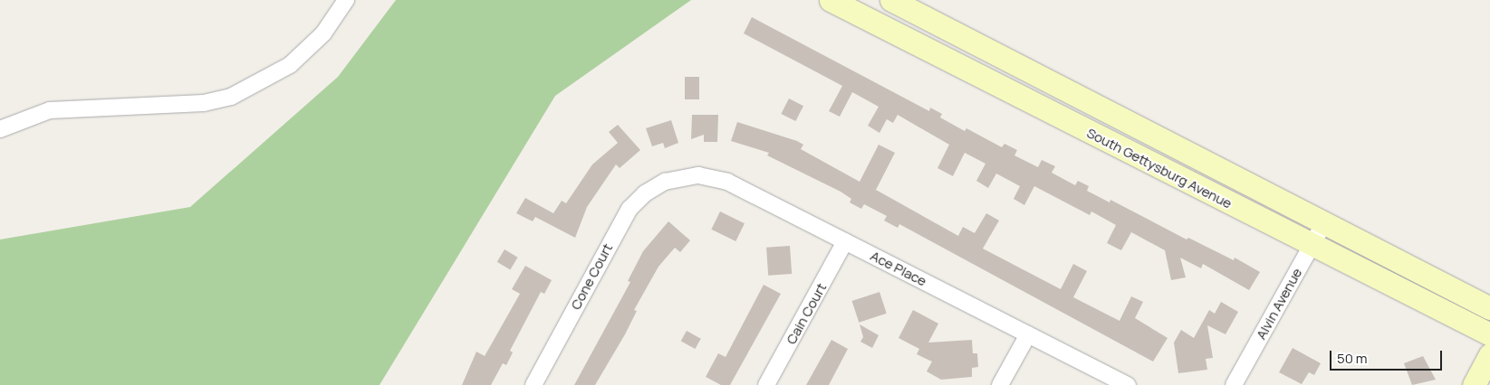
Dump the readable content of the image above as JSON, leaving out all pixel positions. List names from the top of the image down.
{
  "streets": {
    "main road": ["South Gettysburg Avenue"],
    "street": [
      "Ace Place",
      "Cone Court",
      "Alvin Avenue",
      "Cain Court"
    ]
  },
  "crossings": [
    ["South Gettysburg Avenue", "Alvin Avenue"],
    ["Ace Place", "Cone Court"],
    ["Ace Place", "Cain Court"]
  ],
  "scale_bar": "50 m"
}
